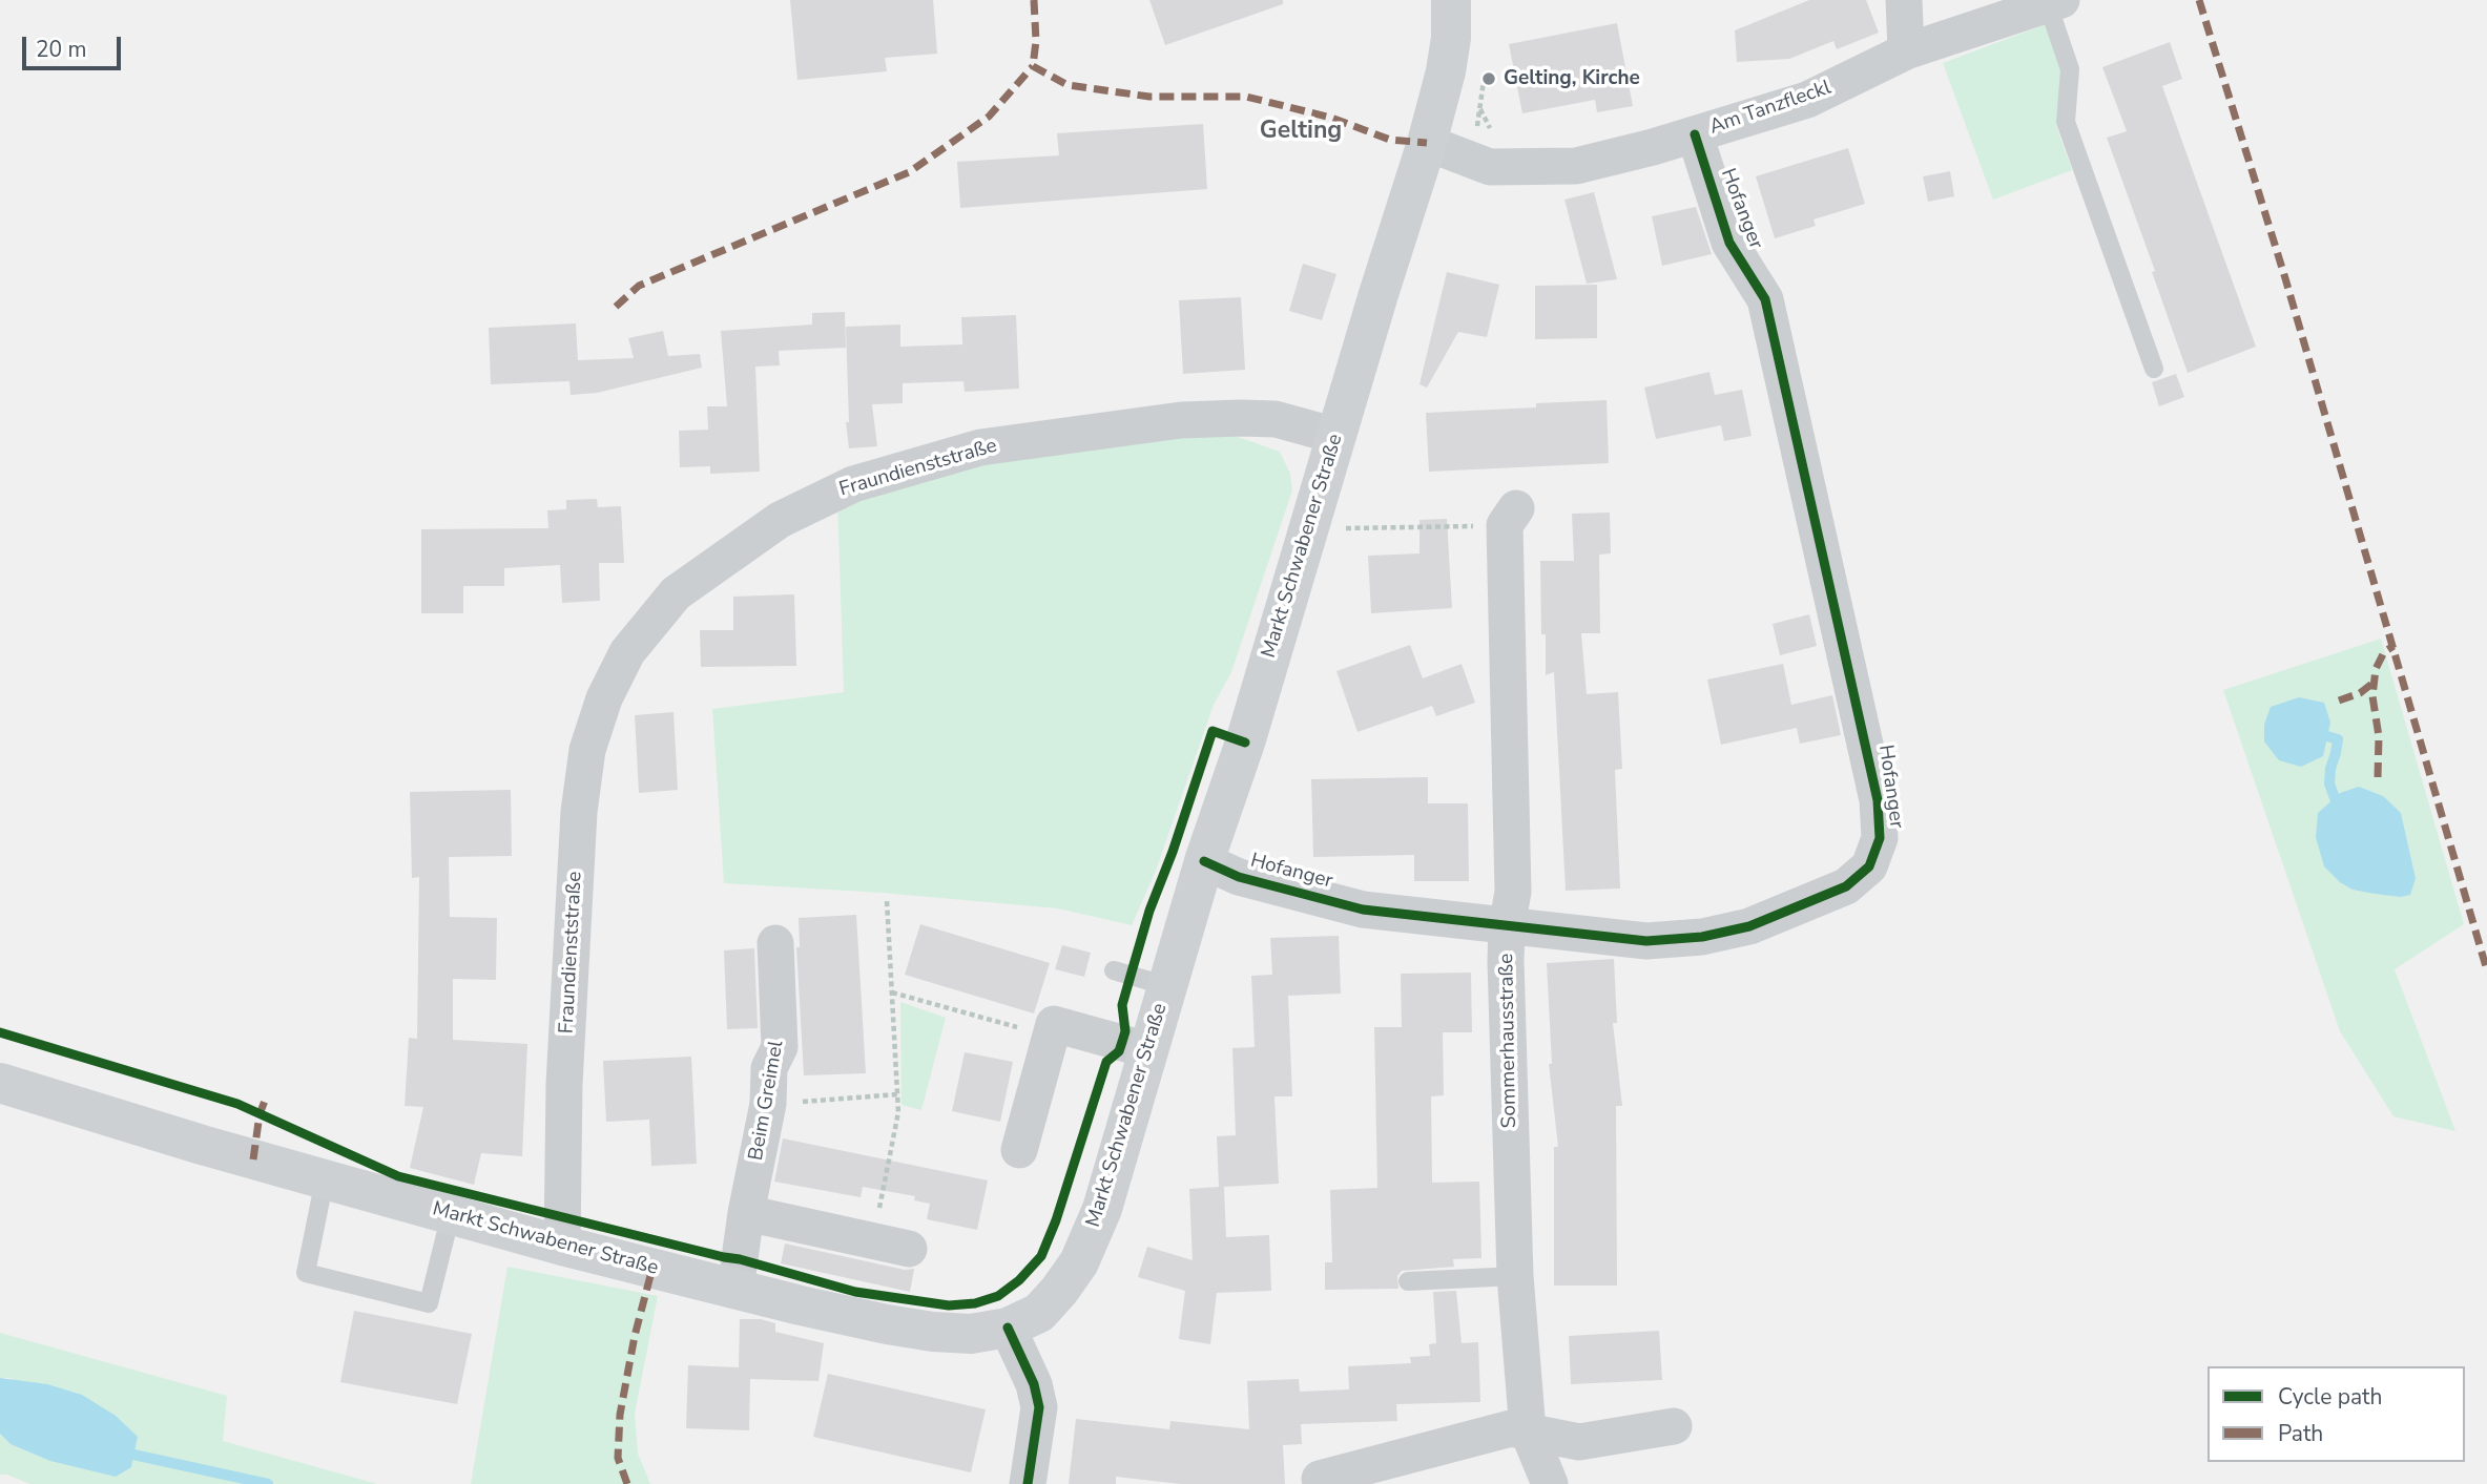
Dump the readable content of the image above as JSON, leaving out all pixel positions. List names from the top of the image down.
{
  "streets": {
    "main road": ["Markt Schwabener Straße"],
    "street": [
      "Am Tanzfleckl",
      "Hofanger",
      "Fraundienststraße",
      "Sommerhausstraße",
      "Beim Greimel"
    ]
  },
  "crossings": [
    ["Am Tanzfleckl", "Hofanger"],
    ["Am Tanzfleckl", "Markt Schwabener Straße"],
    ["Hofanger", "Markt Schwabener Straße"],
    ["Hofanger", "Sommerhausstraße"],
    ["Fraundienststraße", "Markt Schwabener Straße"],
    ["Markt Schwabener Straße", "Beim Greimel"]
  ],
  "districts": ["Gelting"],
  "places": ["Gelting, Kirche"],
  "legend": ["Cycle path", "Path"],
  "scale_bar": "20 m"
}
